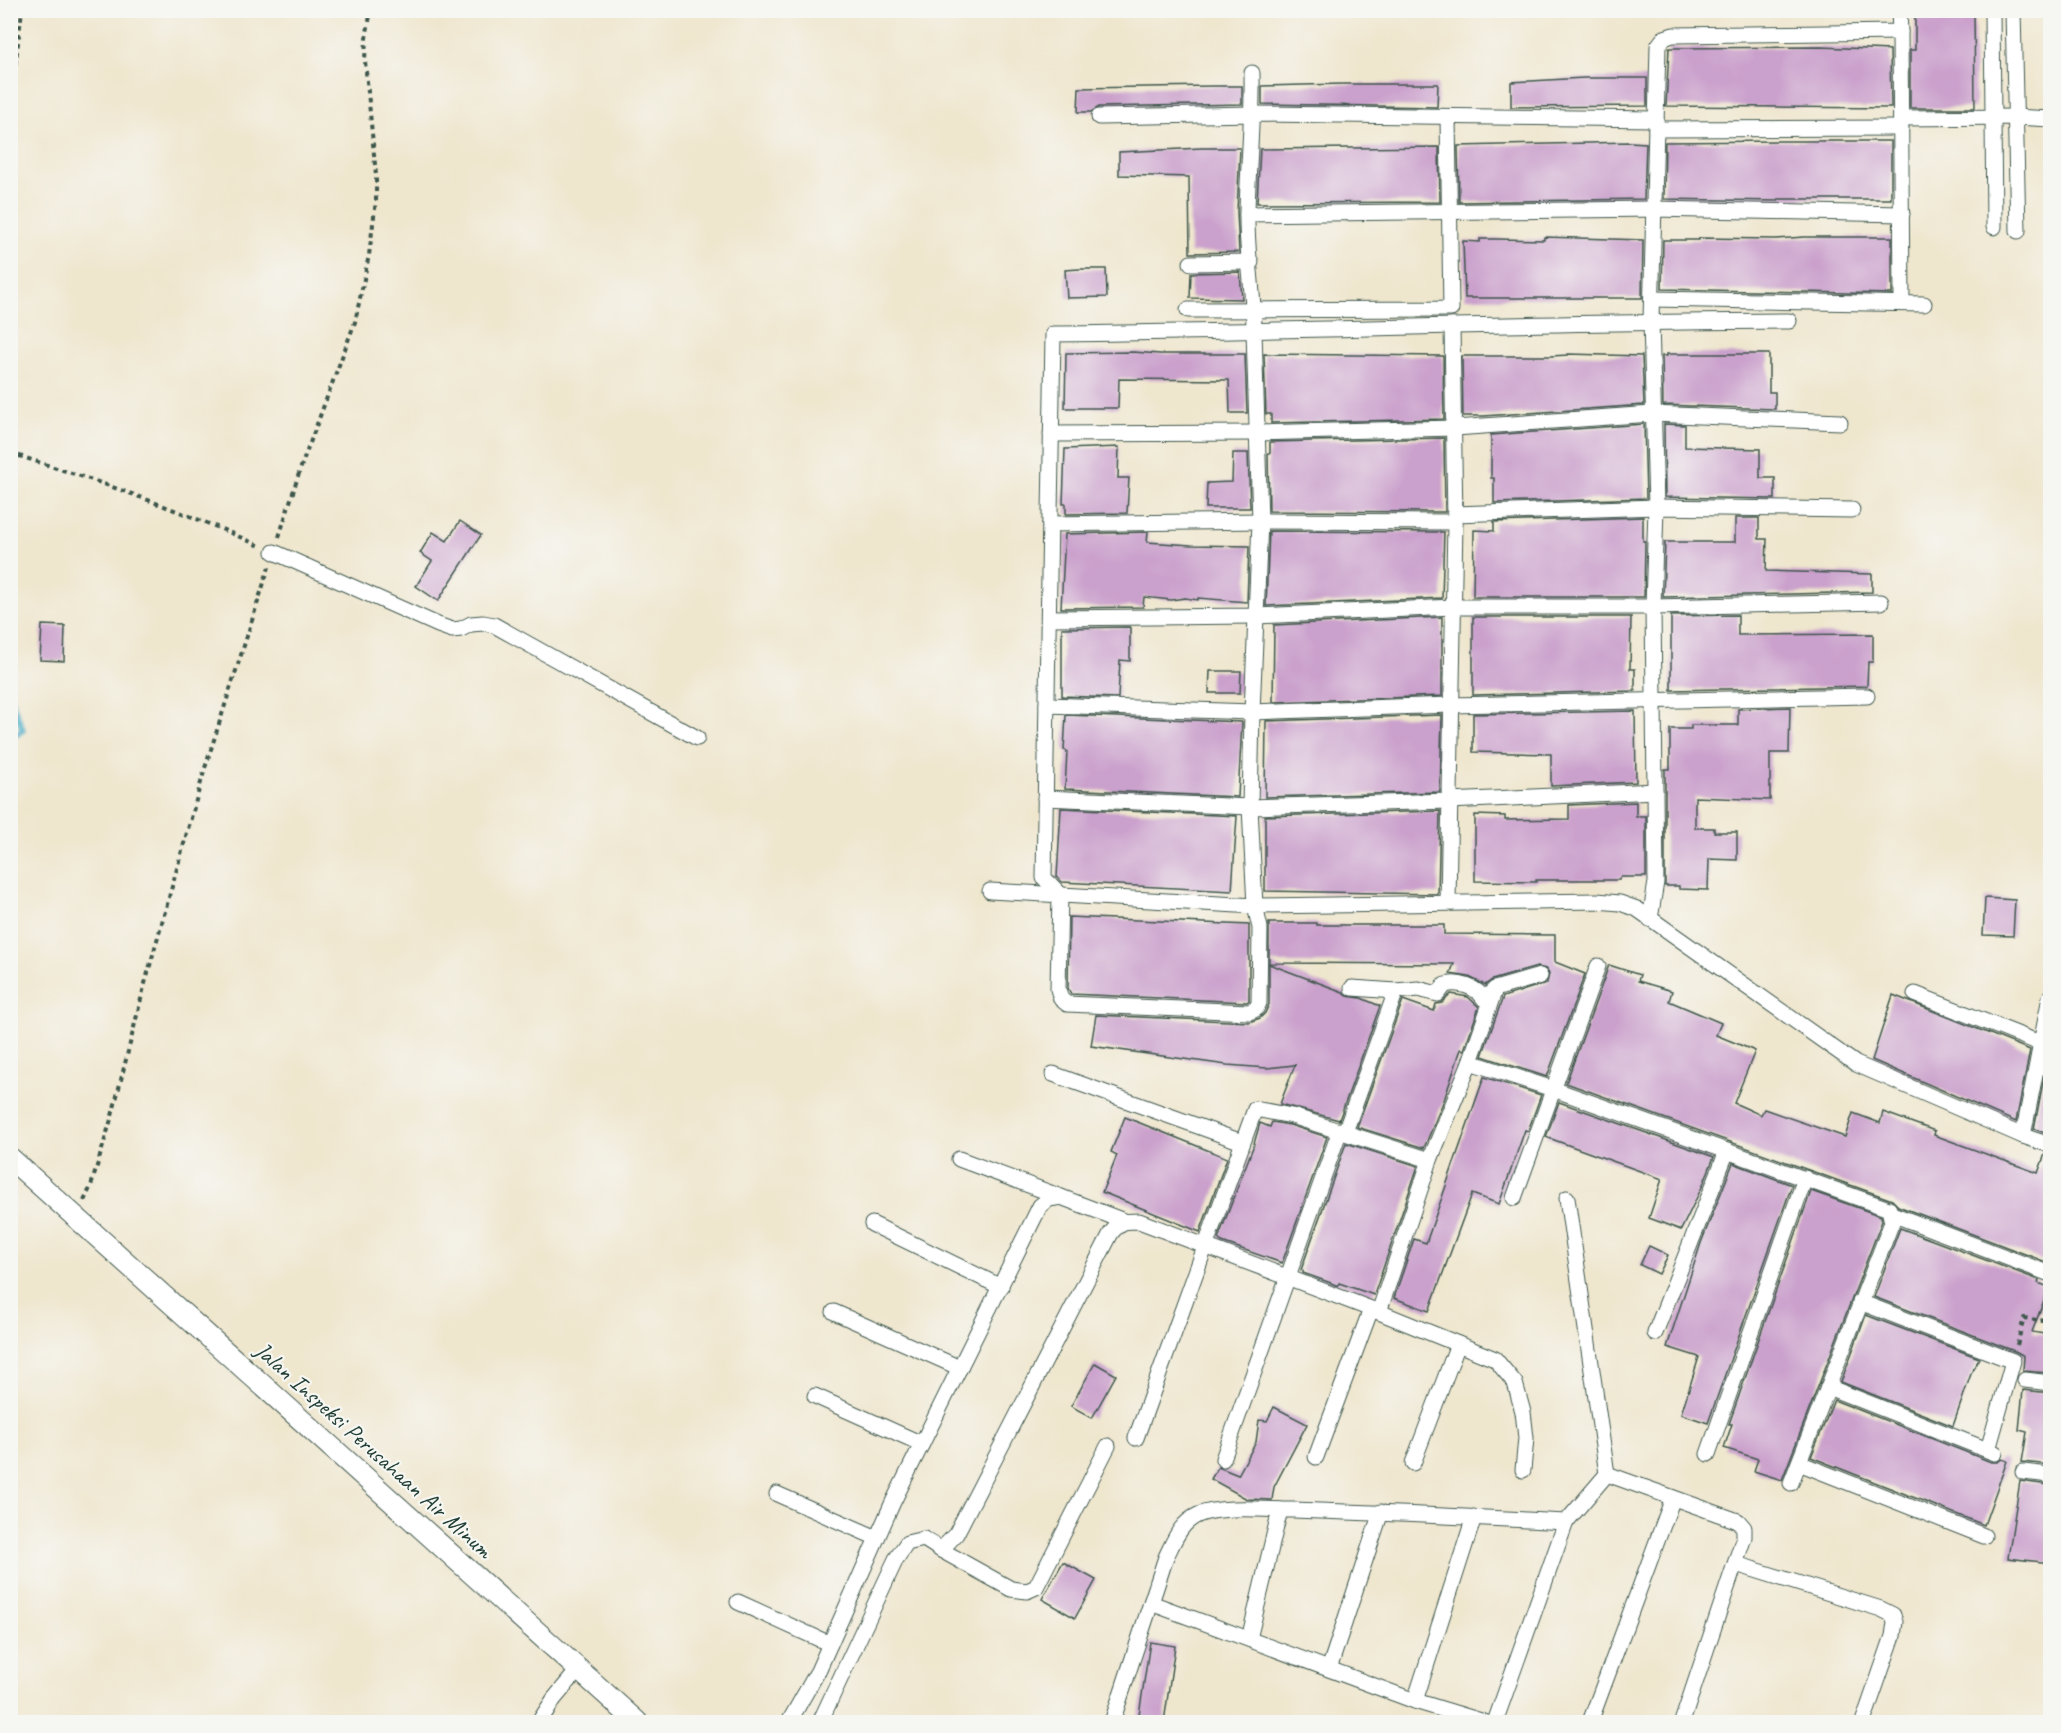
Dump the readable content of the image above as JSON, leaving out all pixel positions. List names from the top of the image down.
{
  "streets": {
    "street": ["Jalan Inspeksi Perusahaan Air Minum"]
  }
}
